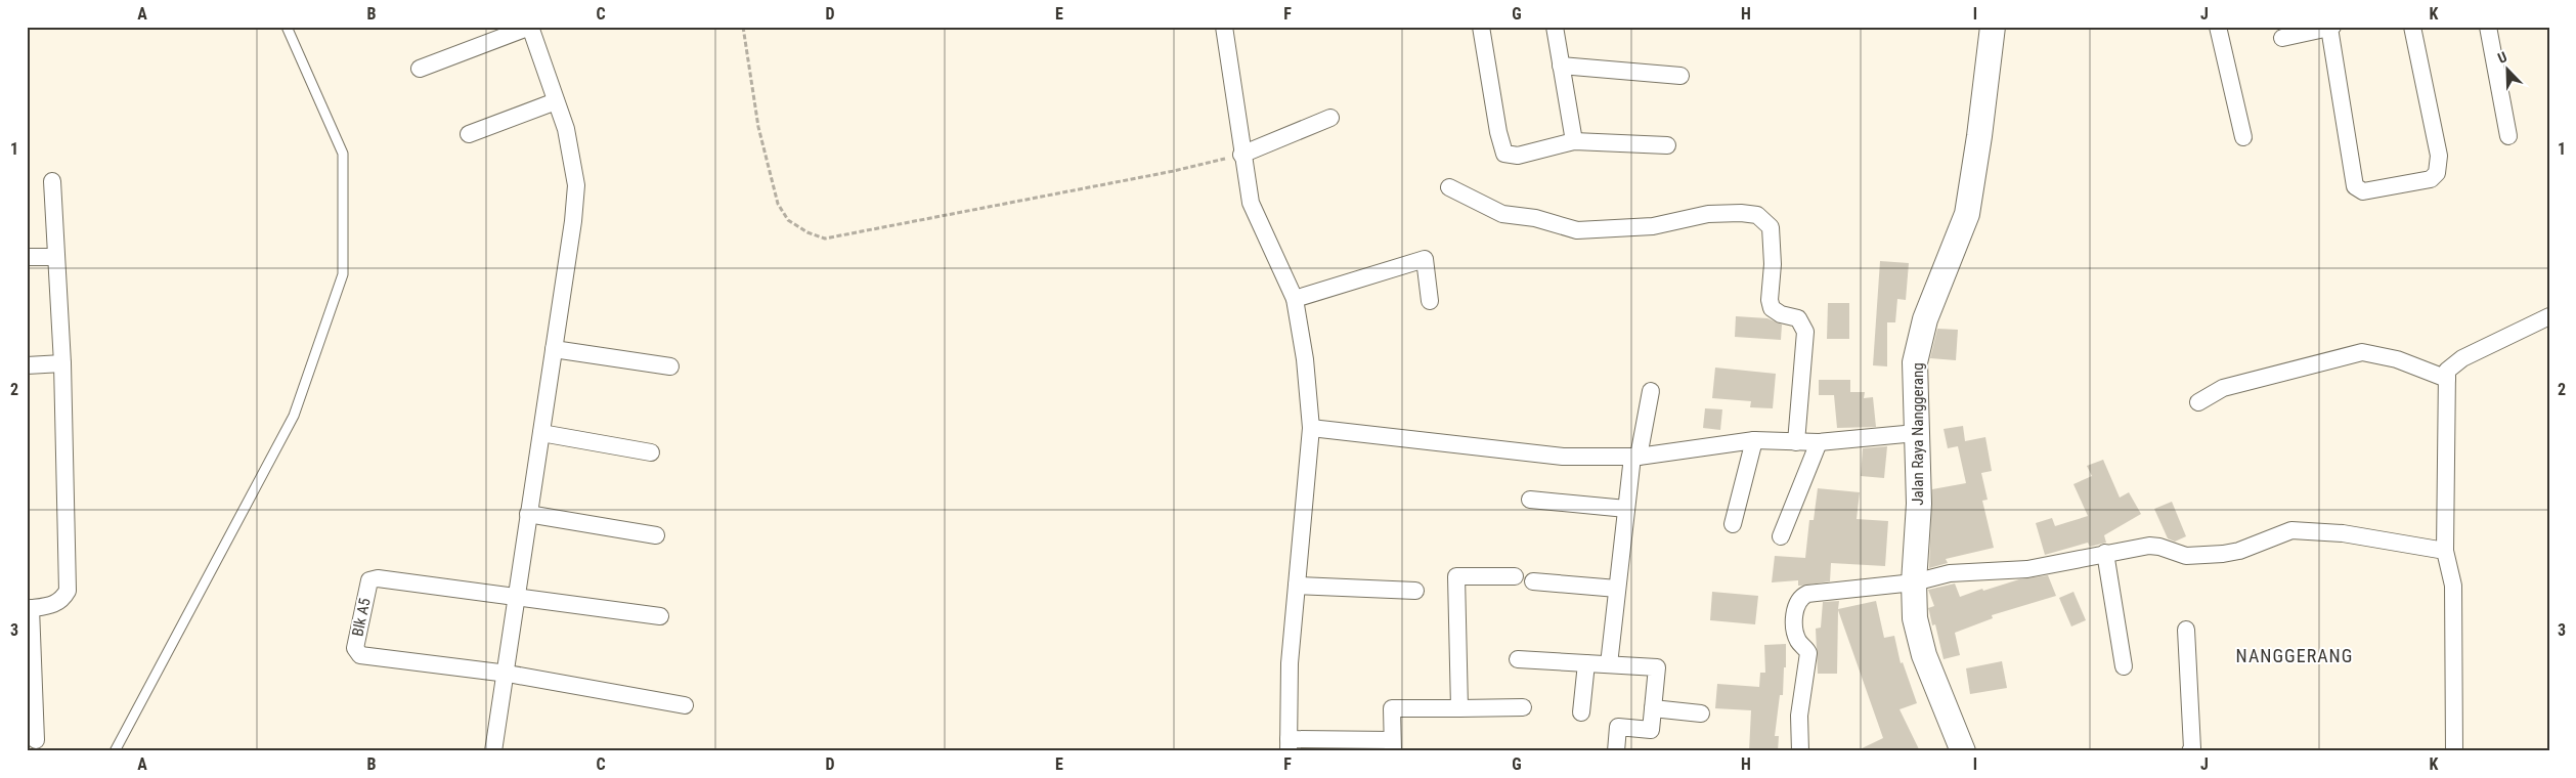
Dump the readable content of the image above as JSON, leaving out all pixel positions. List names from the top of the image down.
{
  "streets": {
    "street": ["Jalan Raya Nanggerang", "Blk A5"]
  },
  "districts": ["NANGGERANG"],
  "north": "top left",
  "grid": {
    "columns": [
      "A",
      "B",
      "C",
      "D",
      "E",
      "F",
      "G",
      "H",
      "I",
      "J",
      "K"
    ],
    "rows": ["1", "2", "3"]
  }
}
